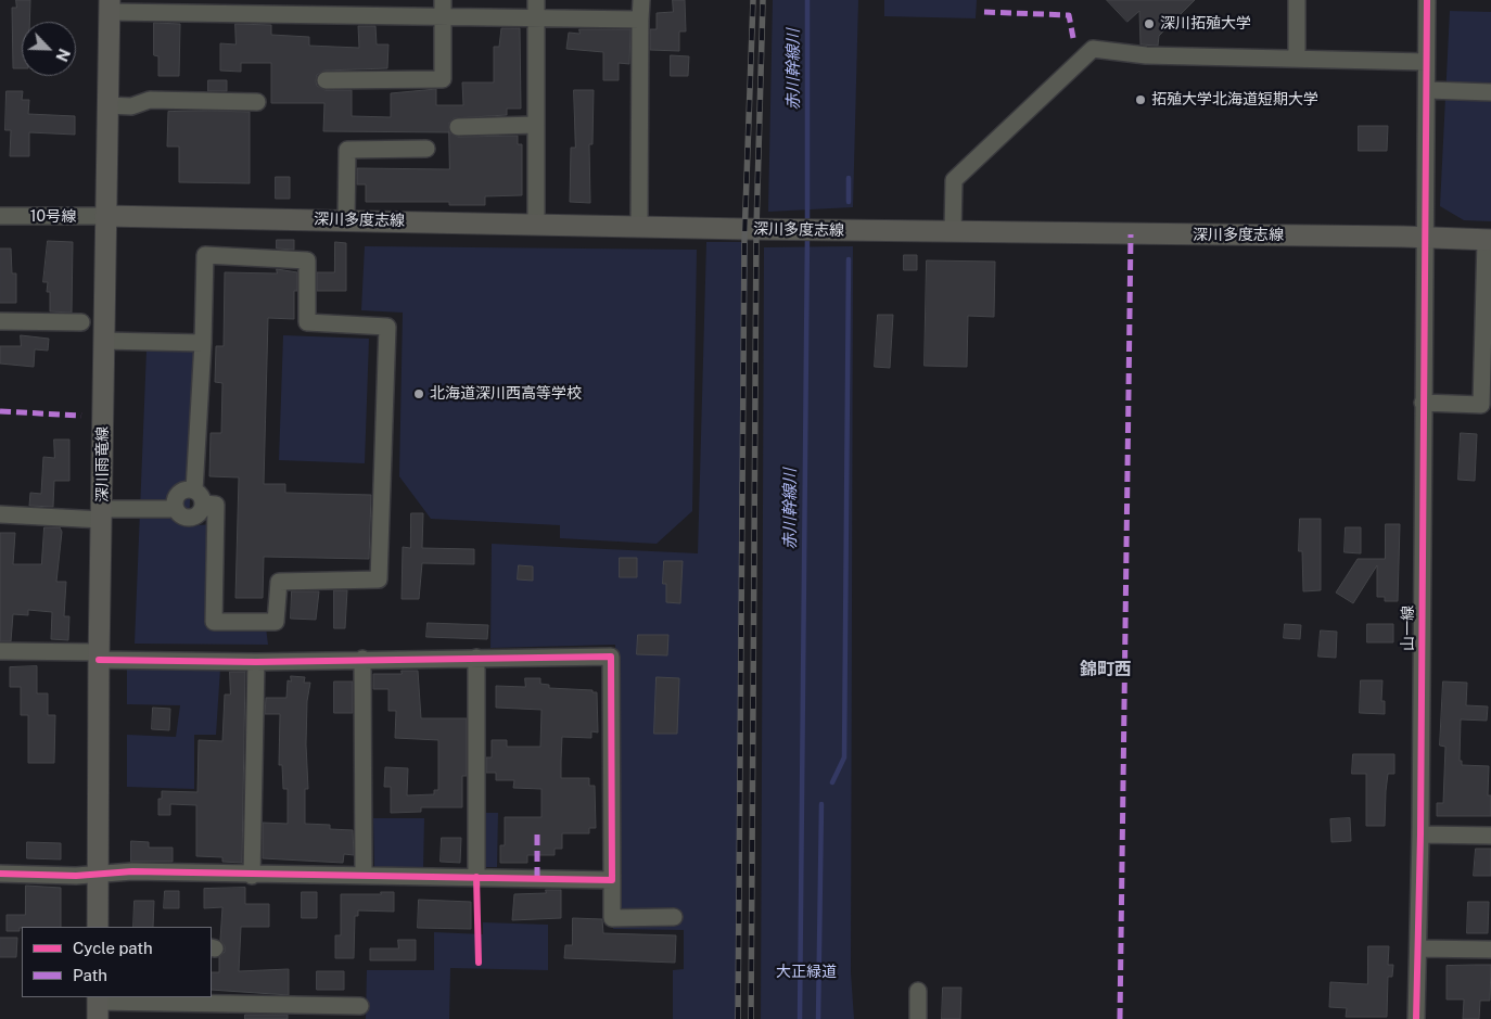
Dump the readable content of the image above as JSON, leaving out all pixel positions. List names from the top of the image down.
{
  "streets": {
    "main road": ["深川多度志線", "深川雨竜線"],
    "street": ["10号線", "山一線"]
  },
  "crossings": [
    ["10号線", "深川多度志線"],
    ["10号線", "深川雨竜線"],
    ["深川多度志線", "深川雨竜線"],
    ["深川多度志線", "山一線"]
  ],
  "districts": ["錦町西"],
  "water": ["赤川幹線川"],
  "parks": ["大正緑道"],
  "places": ["深川拓殖大学", "拓殖大学北海道短期大学", "北海道深川西高等学校"],
  "legend": ["Cycle path", "Path"],
  "north": "bottom right"
}
